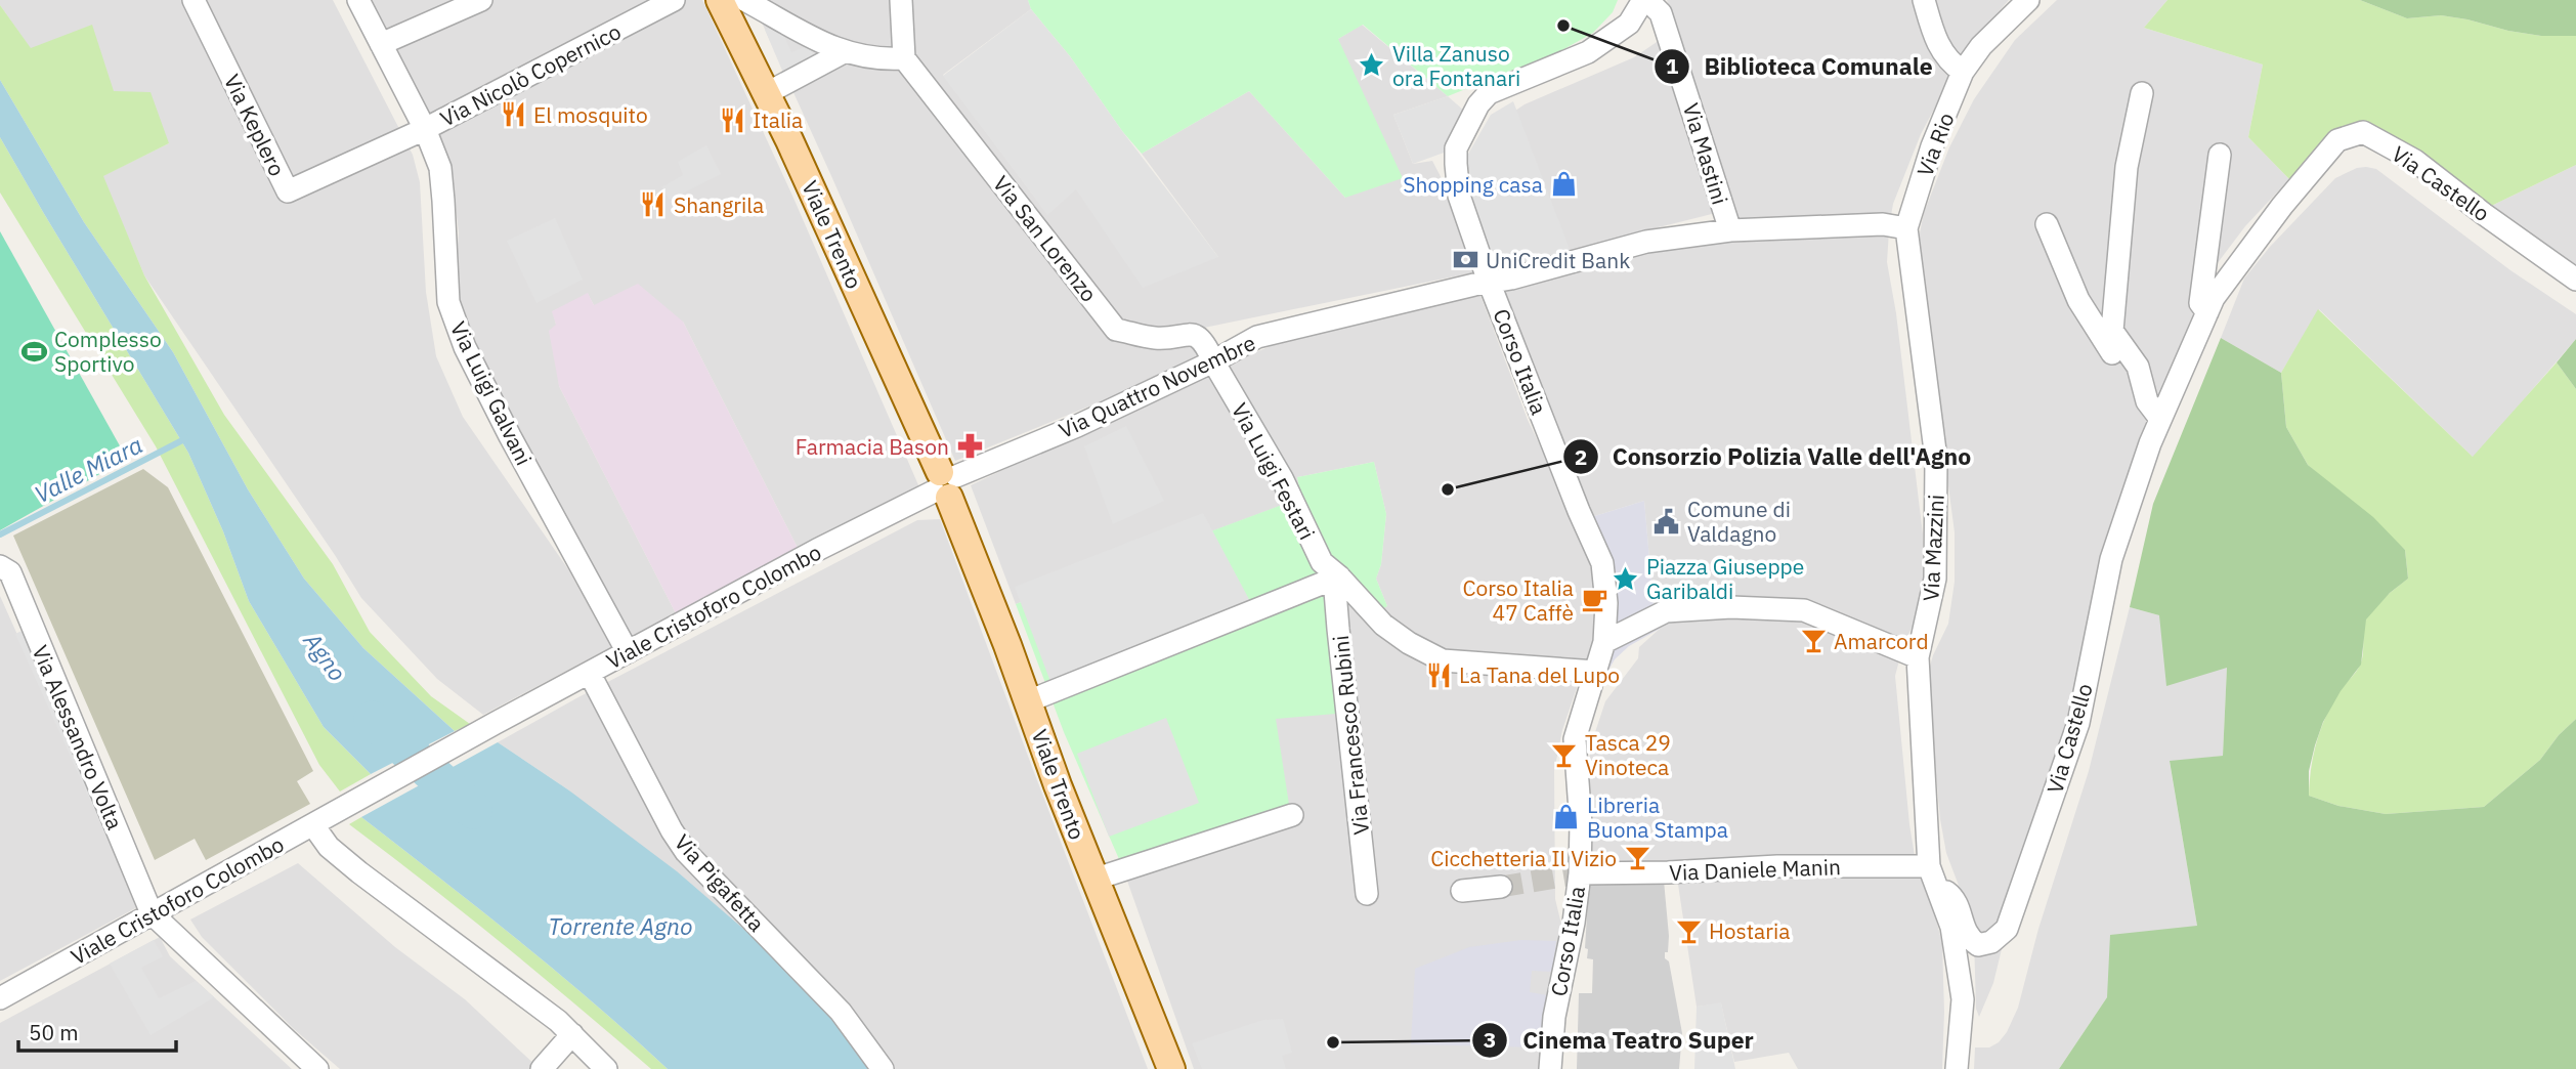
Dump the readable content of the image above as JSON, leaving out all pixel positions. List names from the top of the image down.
{
  "streets": {
    "main road": ["Viale Trento"],
    "street": [
      "Via Nicolò Copernico",
      "Via Keplero",
      "Via Rio",
      "Via Mastini",
      "Via Castello",
      "Via San Lorenzo",
      "Corso Italia",
      "Via Quattro Novembre",
      "Via Luigi Galvani",
      "Via Luigi Festari",
      "Via Mazzini",
      "Viale Cristoforo Colombo",
      "Via Francesco Rubini",
      "Via Alessandro Volta",
      "Via Daniele Manin",
      "Via Pigafetta"
    ]
  },
  "crossings": [
    ["Via Nicolò Copernico", "Via Keplero"],
    ["Via Nicolò Copernico", "Via Luigi Galvani"],
    ["Via Keplero", "Via Luigi Galvani"],
    ["Via Rio", "Via Quattro Novembre"],
    ["Via Rio", "Via Mazzini"],
    ["Via Mastini", "Corso Italia"],
    ["Via Mastini", "Via Quattro Novembre"],
    ["Via Castello", "Via Mazzini"],
    ["Viale Trento", "Via Quattro Novembre"],
    ["Viale Trento", "Viale Cristoforo Colombo"],
    ["Via San Lorenzo", "Via Quattro Novembre"],
    ["Via San Lorenzo", "Via Luigi Festari"],
    ["Corso Italia", "Via Quattro Novembre"],
    ["Corso Italia", "Via Luigi Festari"],
    ["Corso Italia", "Via Daniele Manin"],
    ["Via Quattro Novembre", "Via Luigi Festari"],
    ["Via Quattro Novembre", "Via Mazzini"],
    ["Via Quattro Novembre", "Viale Cristoforo Colombo"],
    ["Via Luigi Galvani", "Viale Cristoforo Colombo"],
    ["Via Luigi Festari", "Via Francesco Rubini"],
    ["Via Mazzini", "Via Daniele Manin"],
    ["Viale Cristoforo Colombo", "Via Alessandro Volta"],
    ["Viale Cristoforo Colombo", "Via Pigafetta"]
  ],
  "water": ["Valle Miara", "Agno", "Torrente Agno"],
  "places": {
    "other": ["Biblioteca Comunale", "Consorzio Polizia Valle dell'Agno", "Cinema Teatro Super"],
    "place": ["Villa Zanuso ora Fontanari", "Piazza Giuseppe Garibaldi"],
    "restaurant": [
      "El mosquito",
      "Italia",
      "Shangrila",
      "La Tana del Lupo"
    ],
    "shop": ["Shopping casa", "Libreria Buona Stampa"],
    "bank": ["UniCredit Bank"],
    "sports": ["Complesso Sportivo"],
    "pharmacy": ["Farmacia Bason"],
    "public building": ["Comune di Valdagno"],
    "cafe": ["Corso Italia 47 Caffè"],
    "bar": [
      "Amarcord",
      "Tasca 29 Vinoteca",
      "Cicchetteria Il Vizio",
      "Hostaria"
    ]
  },
  "scale_bar": "50 m"
}
